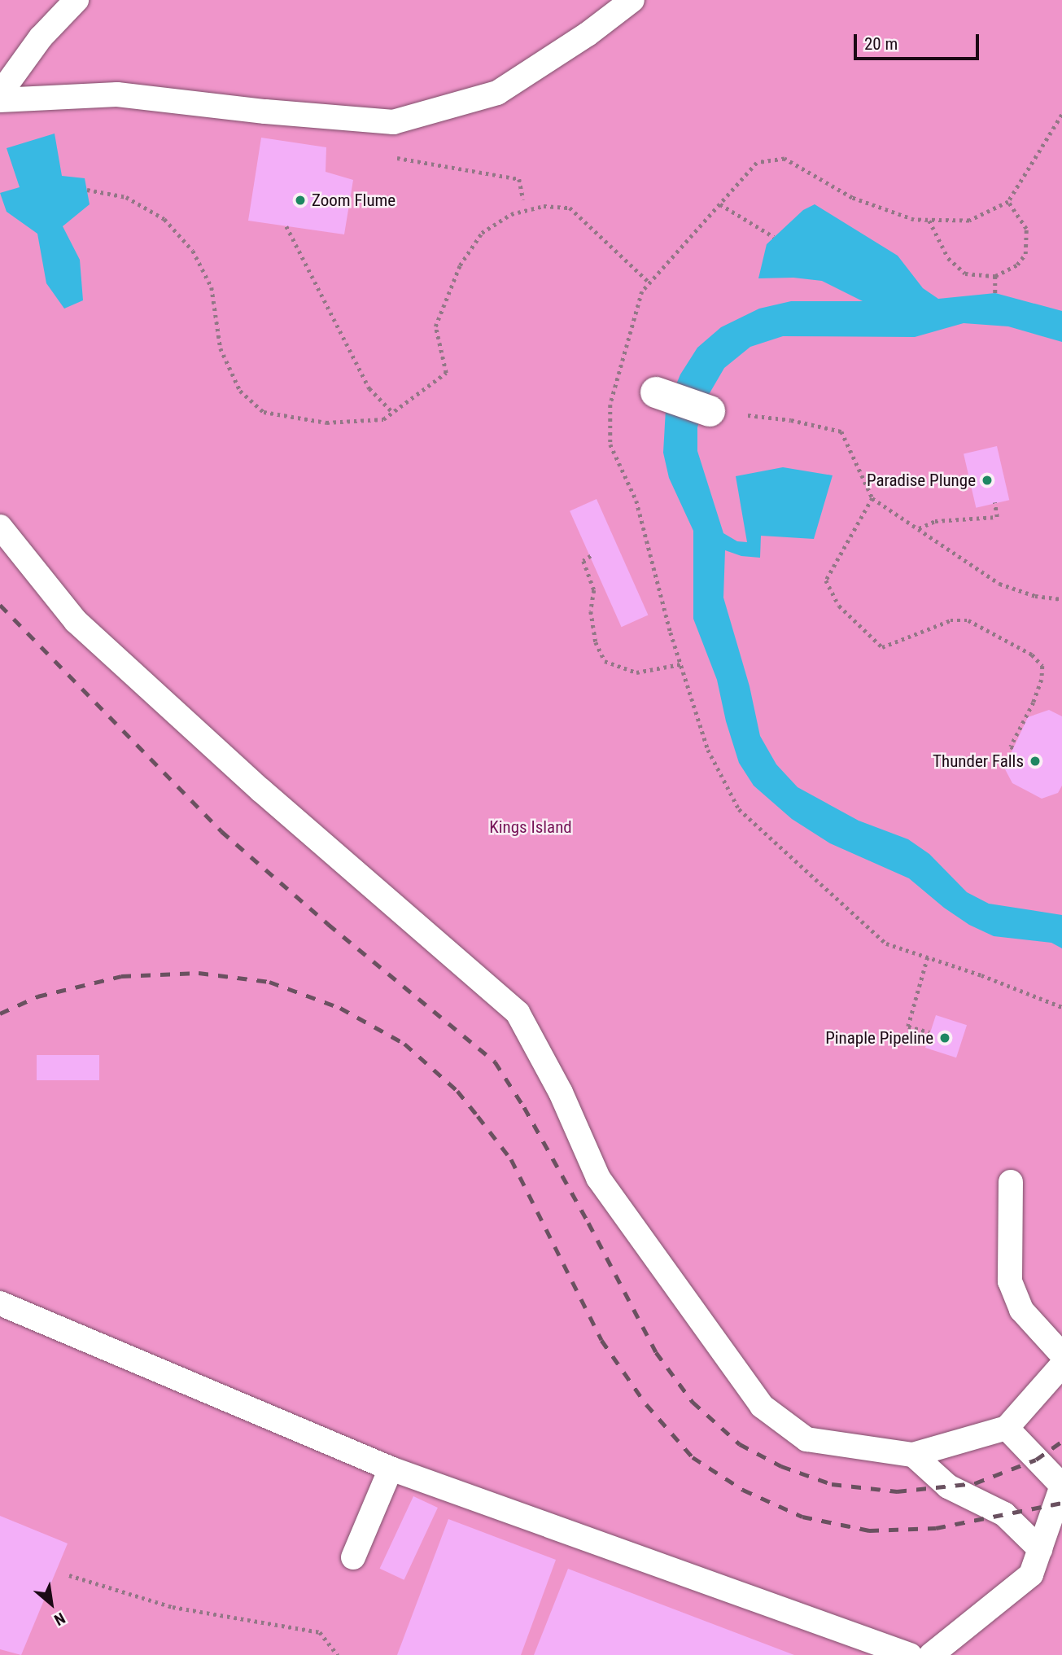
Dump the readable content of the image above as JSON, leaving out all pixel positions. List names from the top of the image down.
{
  "parks": ["Kings Island"],
  "places": [
    "Zoom Flume",
    "Paradise Plunge",
    "Thunder Falls",
    "Pinaple Pipeline"
  ],
  "scale_bar": "20 m",
  "north": "bottom right"
}
